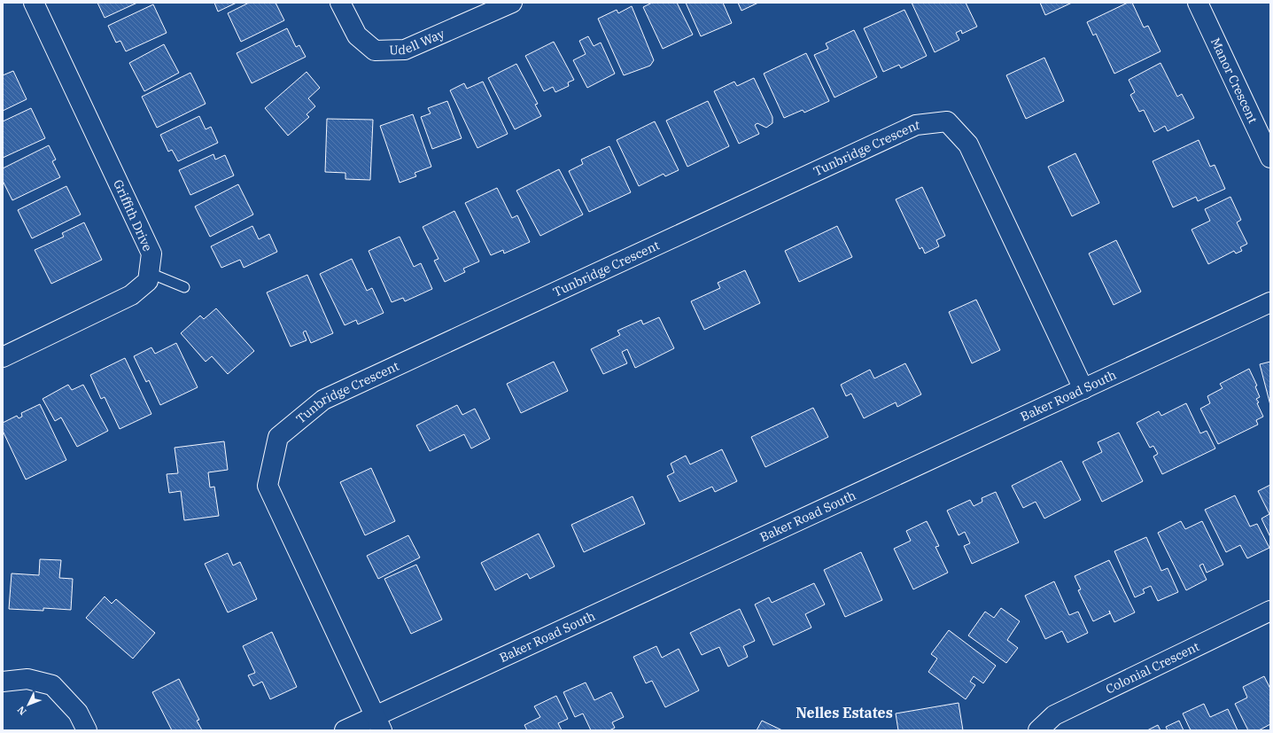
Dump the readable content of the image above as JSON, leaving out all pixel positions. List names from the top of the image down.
{
  "streets": {
    "street": [
      "Udell Way",
      "Manor Crescent",
      "Tunbridge Crescent",
      "Griffith Drive",
      "Baker Road South",
      "Colonial Crescent"
    ]
  },
  "crossings": [
    ["Tunbridge Crescent", "Baker Road South"]
  ],
  "districts": ["Nelles Estates"],
  "north": "bottom left"
}
